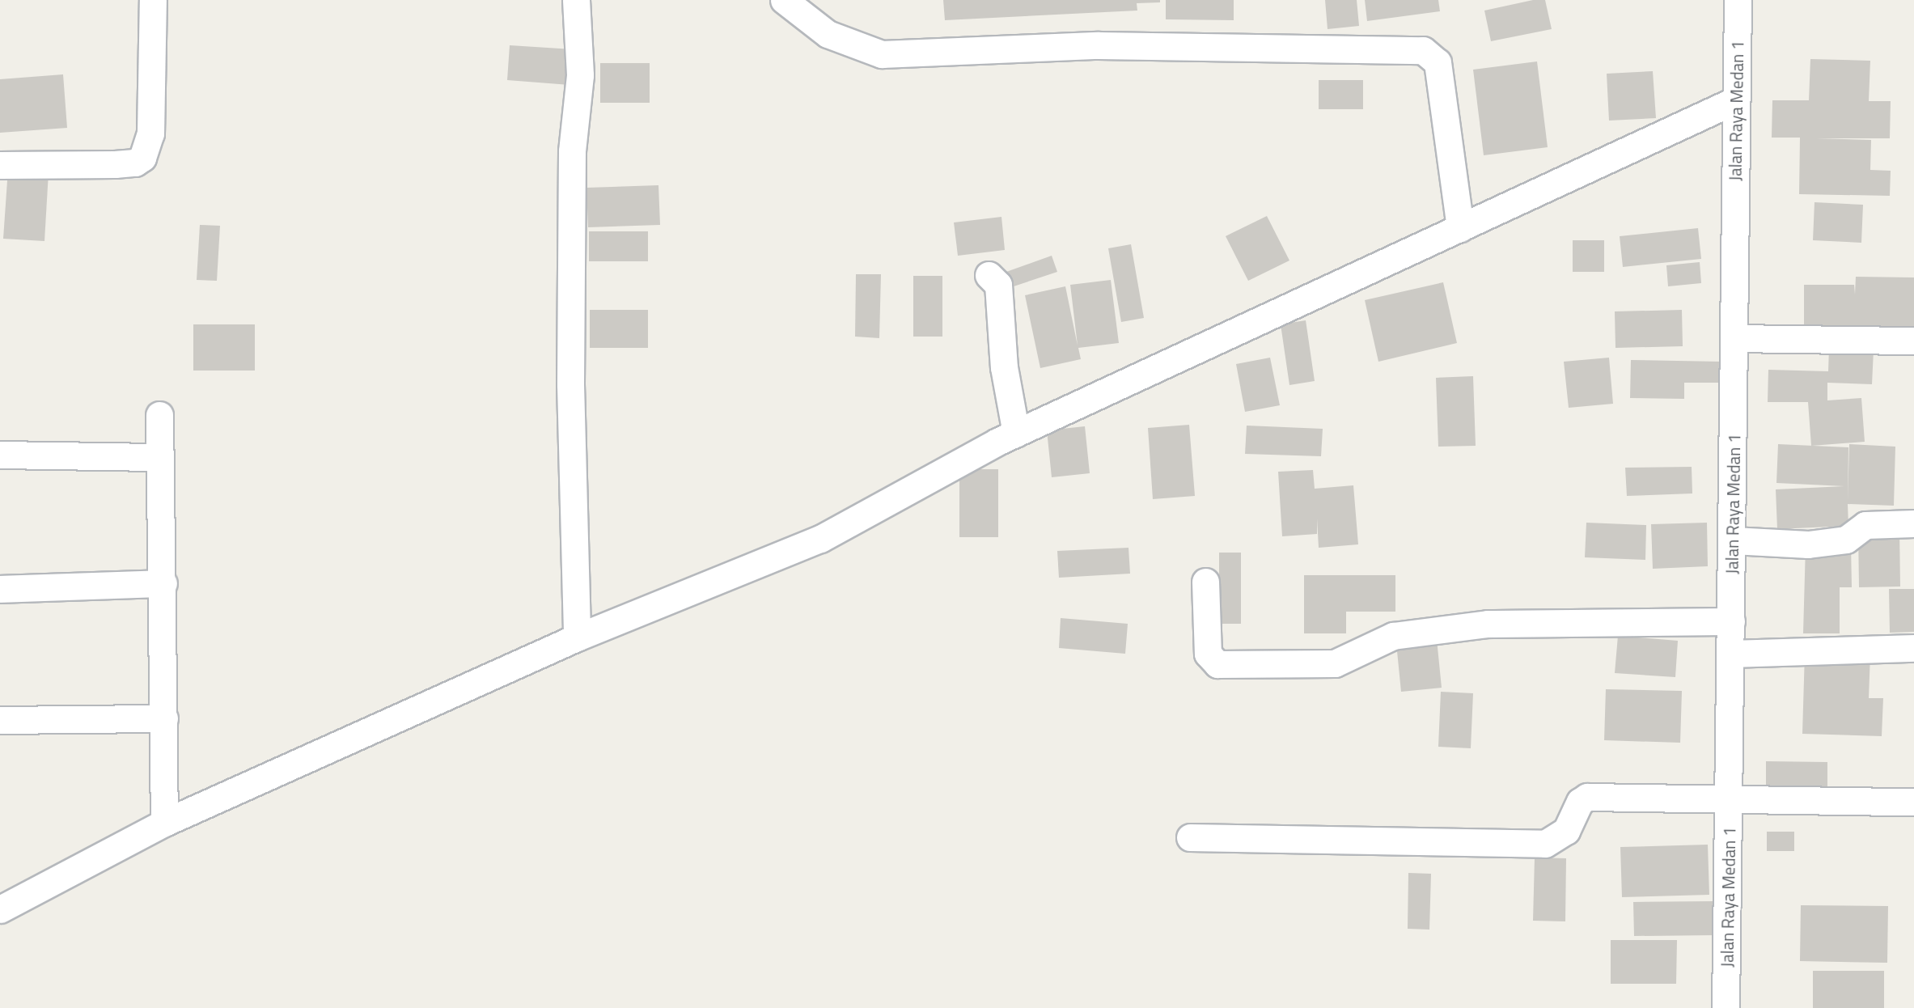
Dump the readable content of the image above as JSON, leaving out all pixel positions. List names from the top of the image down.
{
  "streets": {
    "street": ["Jalan Raya Medan 1"]
  }
}
